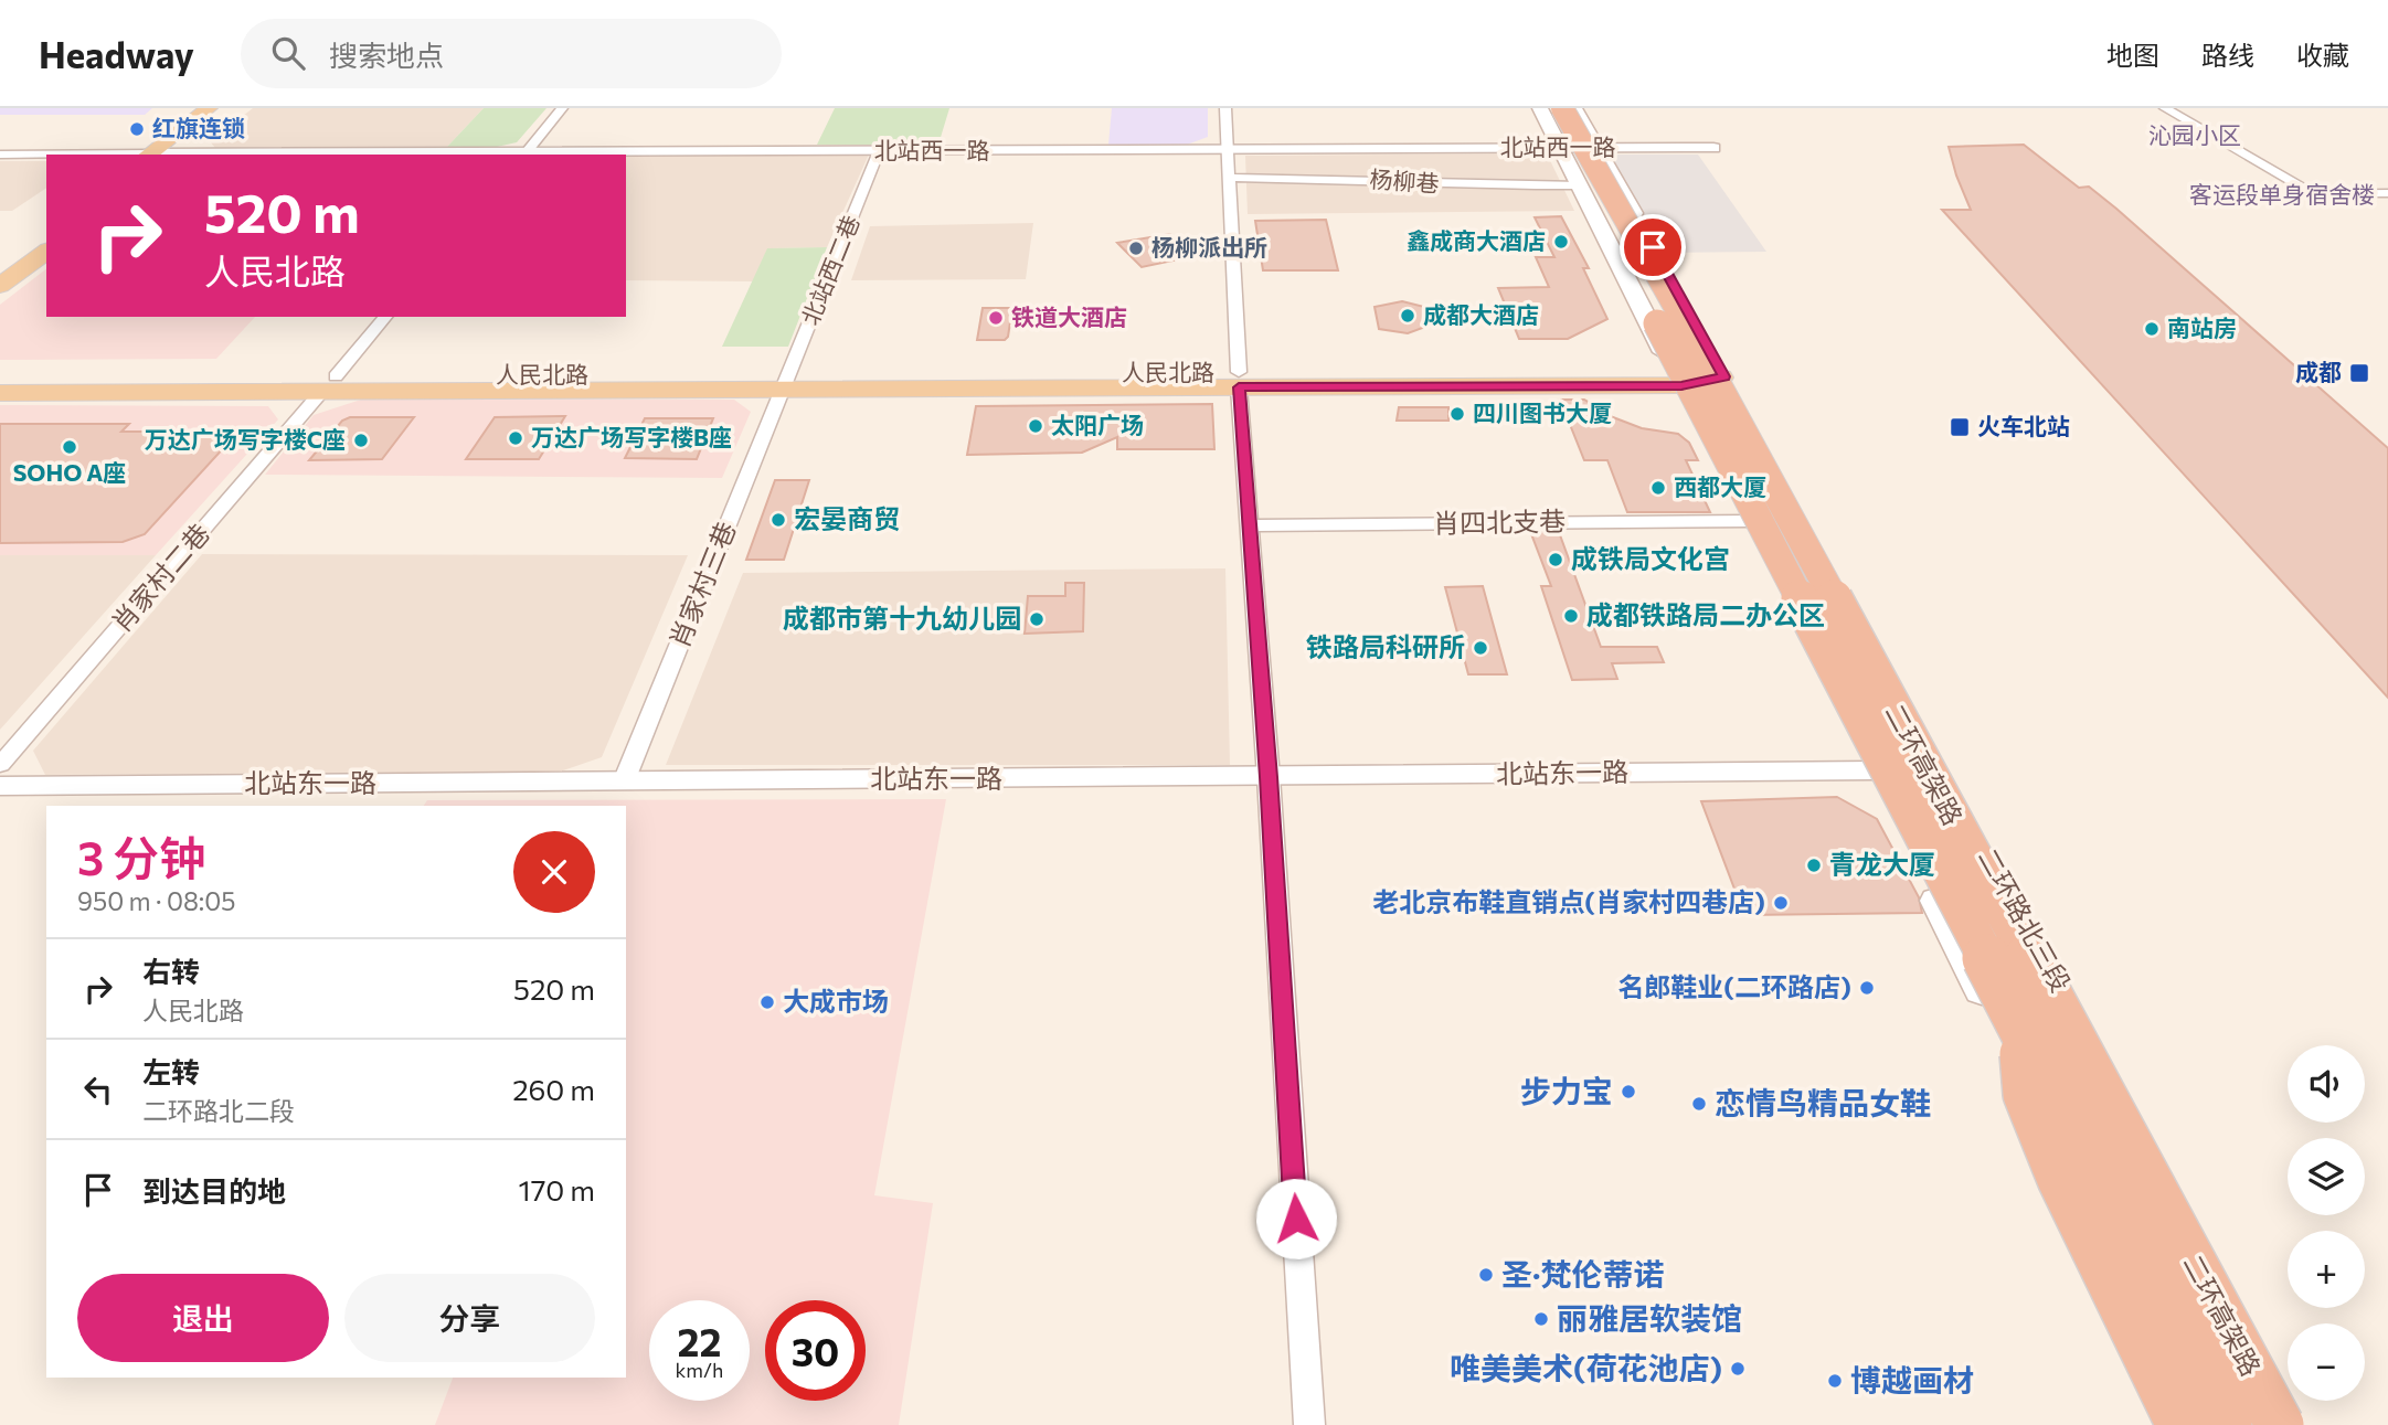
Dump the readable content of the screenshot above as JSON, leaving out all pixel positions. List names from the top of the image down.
{
  "streets": {
    "highway": ["二环高架路"],
    "main road": ["人民北路", "二环路北三段"],
    "street": [
      "北站西一路",
      "杨柳巷",
      "北站西二巷",
      "肖四北支巷",
      "肖家村二巷",
      "肖家村三巷",
      "北站东一路"
    ]
  },
  "crossings": [
    ["北站西一路", "北站西二巷"],
    ["北站西一路", "二环路北三段"],
    ["杨柳巷", "二环高架路"],
    ["北站西二巷", "人民北路"],
    ["北站西二巷", "肖家村三巷"],
    ["人民北路", "肖家村二巷"],
    ["人民北路", "肖家村三巷"],
    ["人民北路", "二环路北三段"],
    ["肖家村三巷", "北站东一路"]
  ],
  "districts": ["沁园小区", "客运段单身宿舍楼"],
  "places": {
    "other": [
      "红旗连锁",
      "鑫成商大酒店",
      "杨柳派出所",
      "成都大酒店",
      "铁道大酒店",
      "南站房",
      "四川图书大厦",
      "太阳广场",
      "万达广场写字楼B座",
      "万达广场写字楼C座",
      "SOHO A座",
      "西都大厦",
      "宏晏商贸",
      "成铁局文化宫",
      "成都铁路局二办公区",
      "成都市第十九幼儿园",
      "铁路局科研所",
      "青龙大厦",
      "老北京布鞋直销点(肖家村四巷店)",
      "名郎鞋业(二环路店)",
      "大成市场",
      "步力宝",
      "恋情鸟精品女鞋",
      "圣·梵伦蒂诺",
      "丽雅居软装馆",
      "唯美美术(荷花池店)",
      "博越画材"
    ],
    "transit": ["成都", "火车北站"]
  },
  "page": {
    "header": "Headway",
    "search": "搜索地点",
    "nav": ["地图", "路线", "收藏"],
    "turn": ["520 m", "人民北路"],
    "heading": ["3 分钟", "950 m · 08:05"],
    "list": [
      {
        "name": "右转",
        "note": "人民北路",
        "value": "520 m"
      },
      {
        "name": "左转",
        "note": "二环路北二段",
        "value": "260 m"
      },
      {
        "name": "到达目的地",
        "value": "170 m"
      }
    ],
    "map_buttons": ["+", "−"],
    "buttons": ["退出", "分享"],
    "speed": "22 km/h",
    "limit": "30"
  }
}
